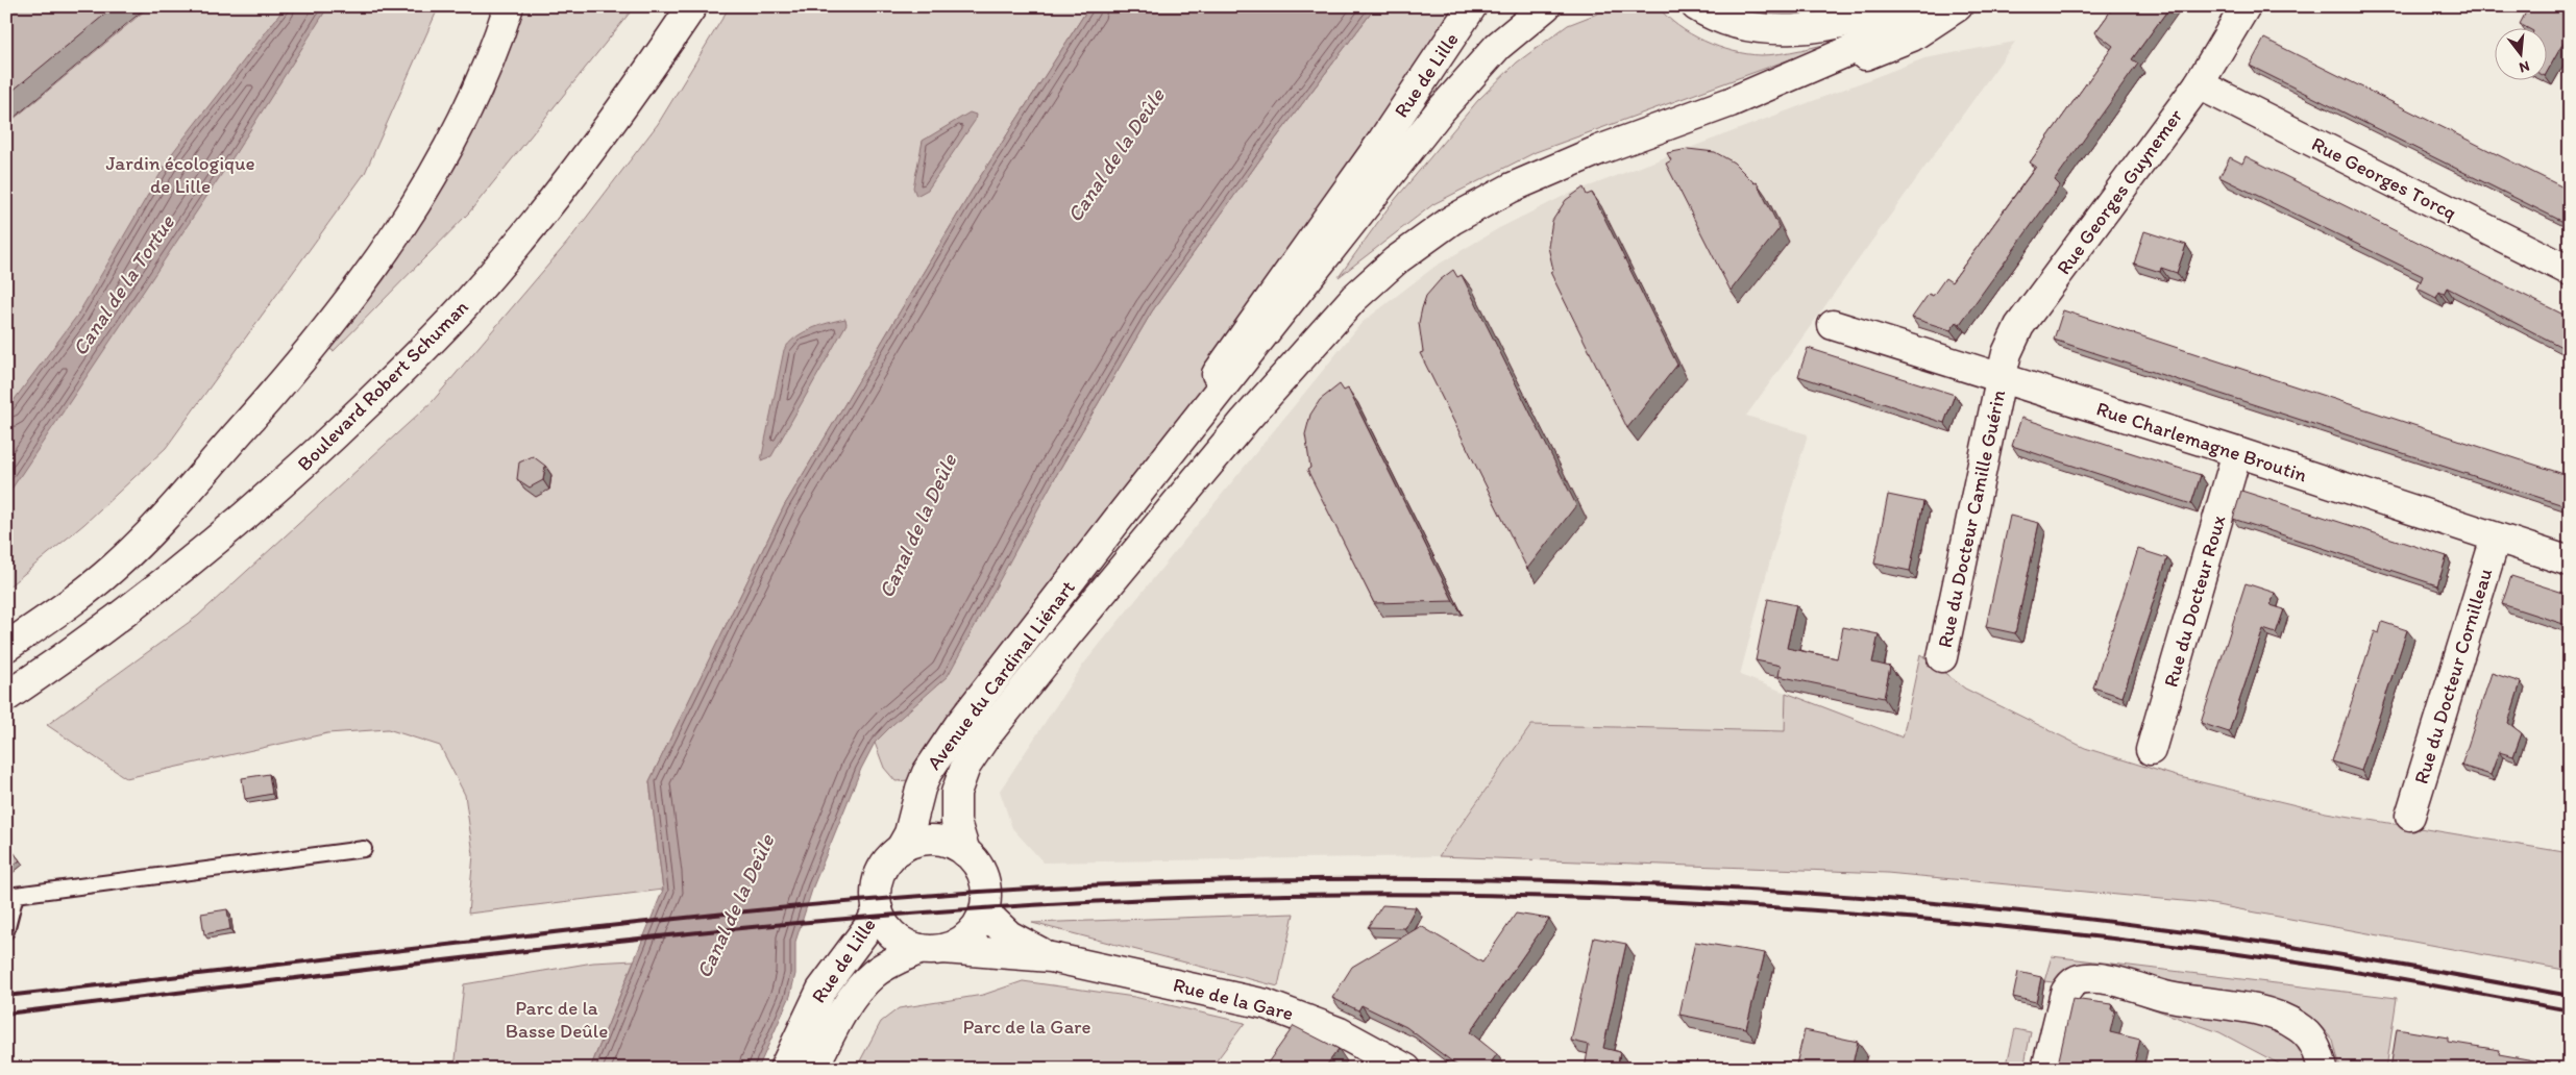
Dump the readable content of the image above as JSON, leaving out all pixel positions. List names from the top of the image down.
{
  "streets": {
    "main road": [
      "Rue de Lille",
      "Rue Georges Torcq",
      "Rue Georges Guynemer",
      "Boulevard Robert Schuman",
      "Rue Charlemagne Broutin",
      "Rue du Docteur Camille Guérin",
      "Rue du Docteur Roux",
      "Avenue du Cardinal Liénart",
      "Rue du Docteur Cornilleau",
      "Rue de la Gare"
    ]
  },
  "crossings": [
    ["Rue de Lille", "Avenue du Cardinal Liénart"],
    ["Rue de Lille", "Rue de la Gare"],
    ["Rue Georges Torcq", "Rue Georges Guynemer"],
    ["Rue Georges Guynemer", "Rue Charlemagne Broutin"],
    ["Rue Georges Guynemer", "Rue du Docteur Camille Guérin"],
    ["Rue Charlemagne Broutin", "Rue du Docteur Camille Guérin"],
    ["Rue Charlemagne Broutin", "Rue du Docteur Roux"],
    ["Rue Charlemagne Broutin", "Rue du Docteur Cornilleau"],
    ["Avenue du Cardinal Liénart", "Rue de la Gare"]
  ],
  "water": ["Canal de la Deûle", "Canal de la Tortue"],
  "parks": ["Jardin écologique de Lille", "Parc de la Basse Deûle", "Parc de la Gare"],
  "north": "bottom"
}
